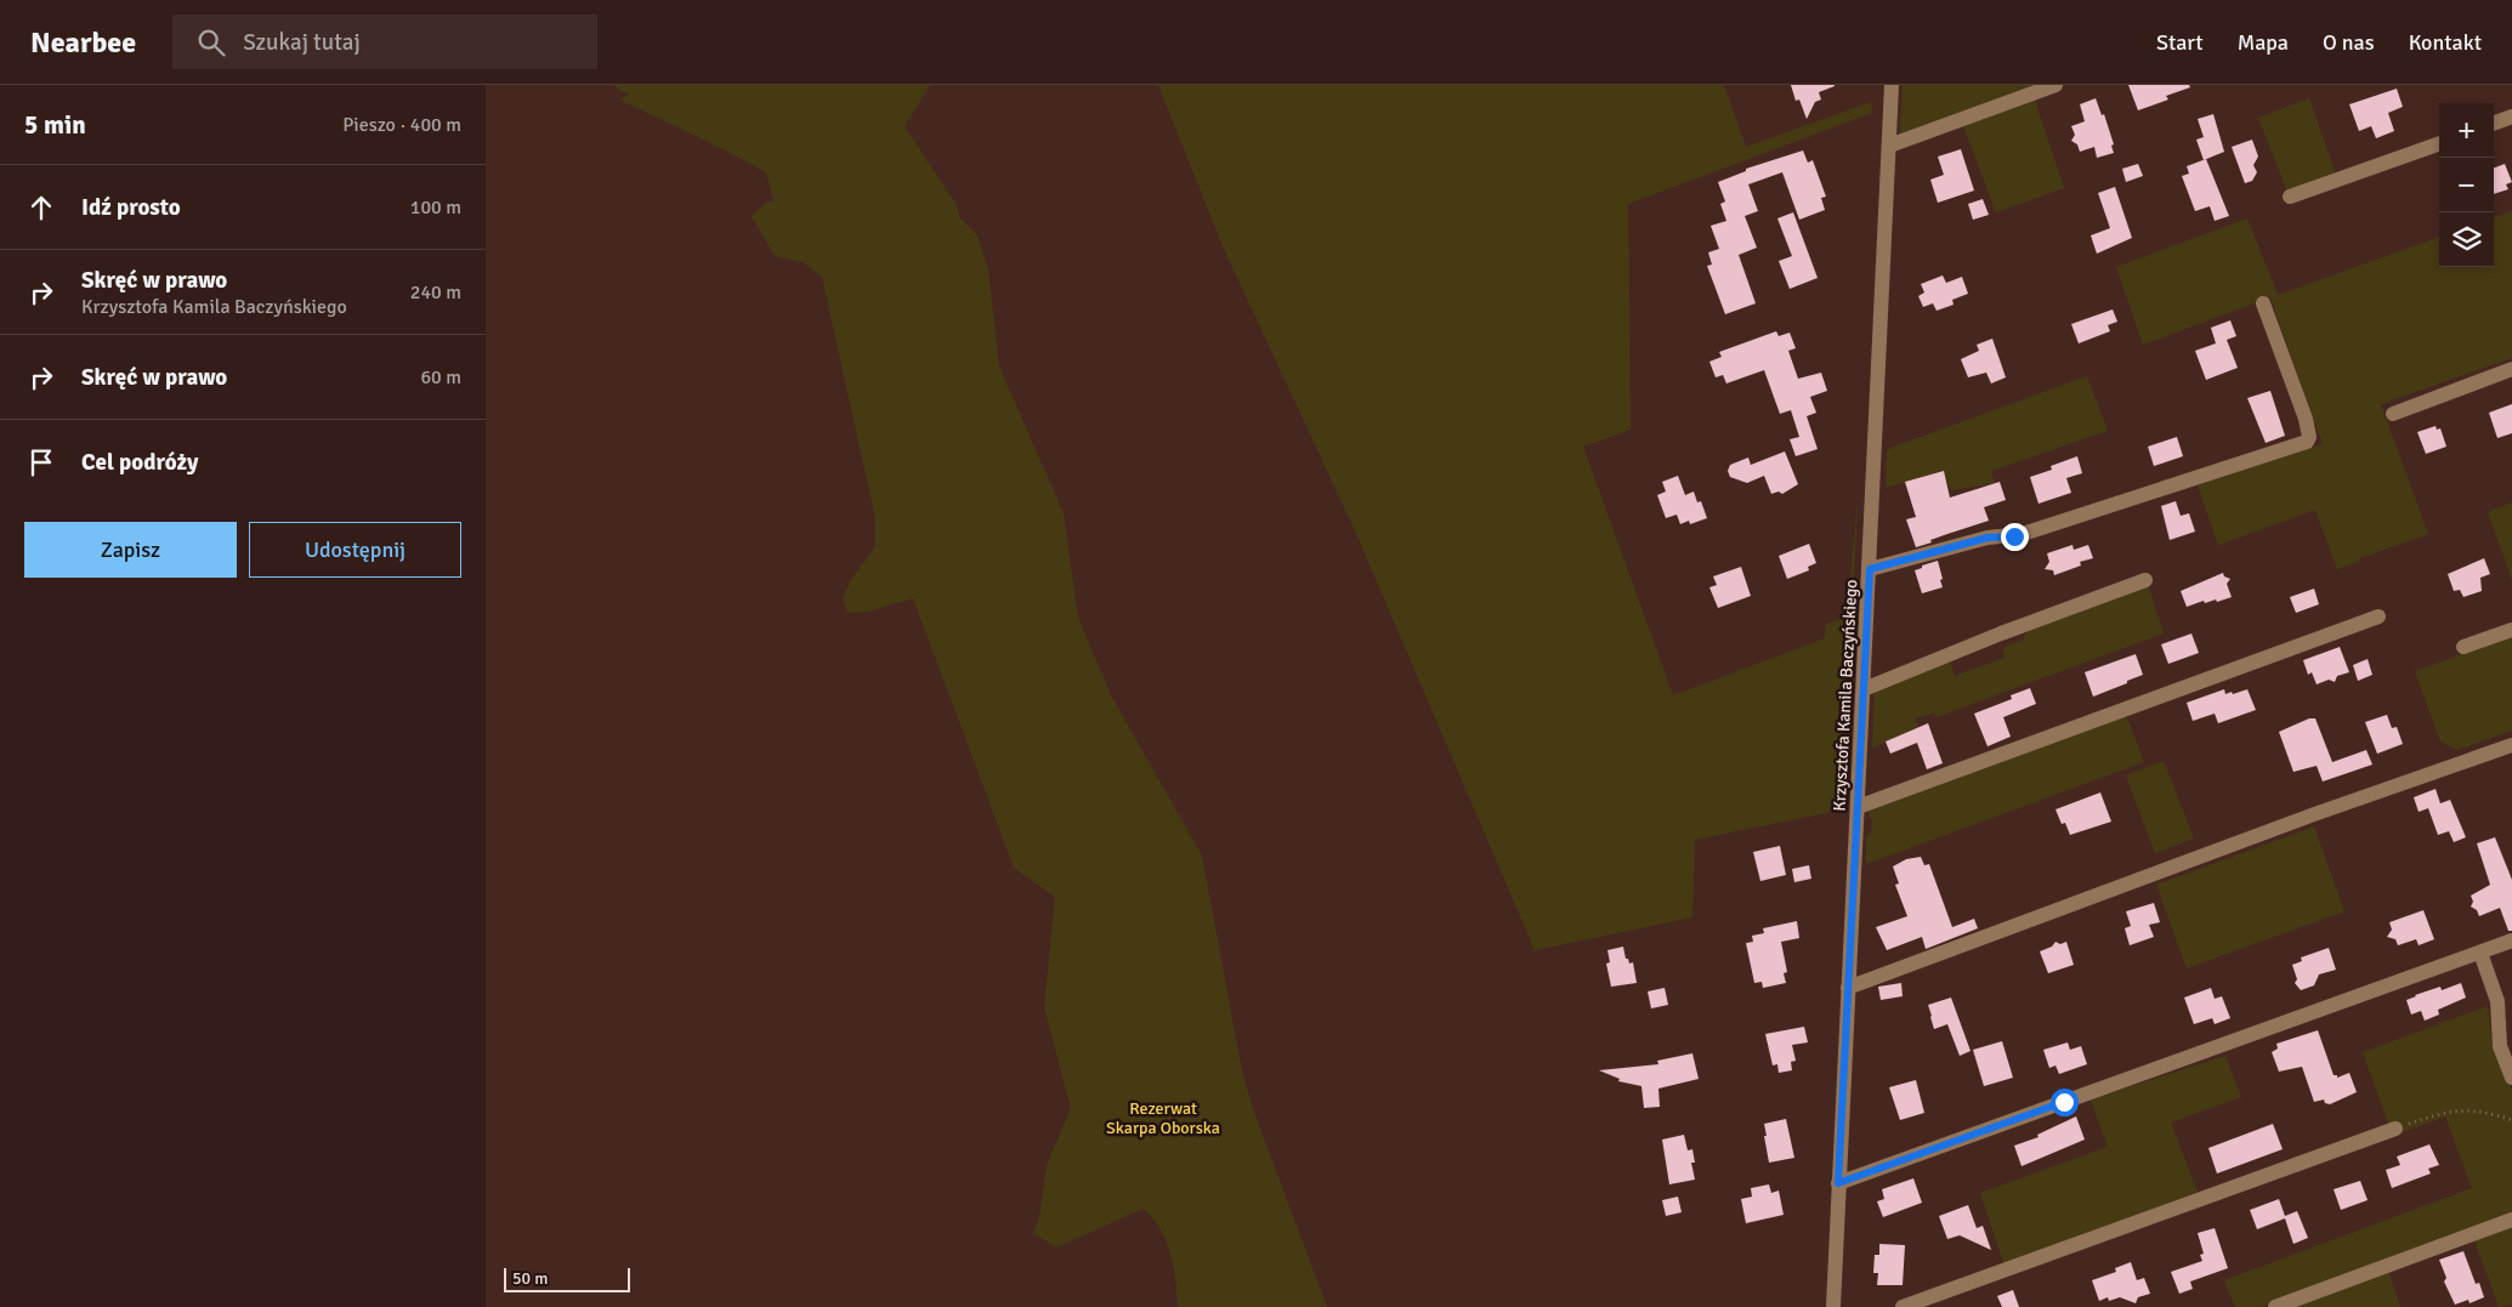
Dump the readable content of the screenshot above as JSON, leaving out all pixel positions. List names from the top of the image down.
{
  "streets": {
    "street": ["Krzysztofa Kamila Baczyńskiego"]
  },
  "parks": ["Rezerwat Skarpa Oborska"],
  "scale_bar": "50 m",
  "page": {
    "header": "Nearbee",
    "search": "Szukaj tutaj",
    "nav": [
      "Start",
      "Mapa",
      "O nas",
      "Kontakt"
    ],
    "heading": ["5 min", "Pieszo · 400 m"],
    "map_buttons": ["+", "−"],
    "list": [
      ["Idź prosto", "100 m"],
      ["Skręć w prawo", "Krzysztofa Kamila Baczyńskiego", "240 m"],
      ["Skręć w prawo", "60 m"],
      "Cel podróży"
    ],
    "buttons": ["Zapisz", "Udostępnij"],
    "scale": "50 m"
  }
}
